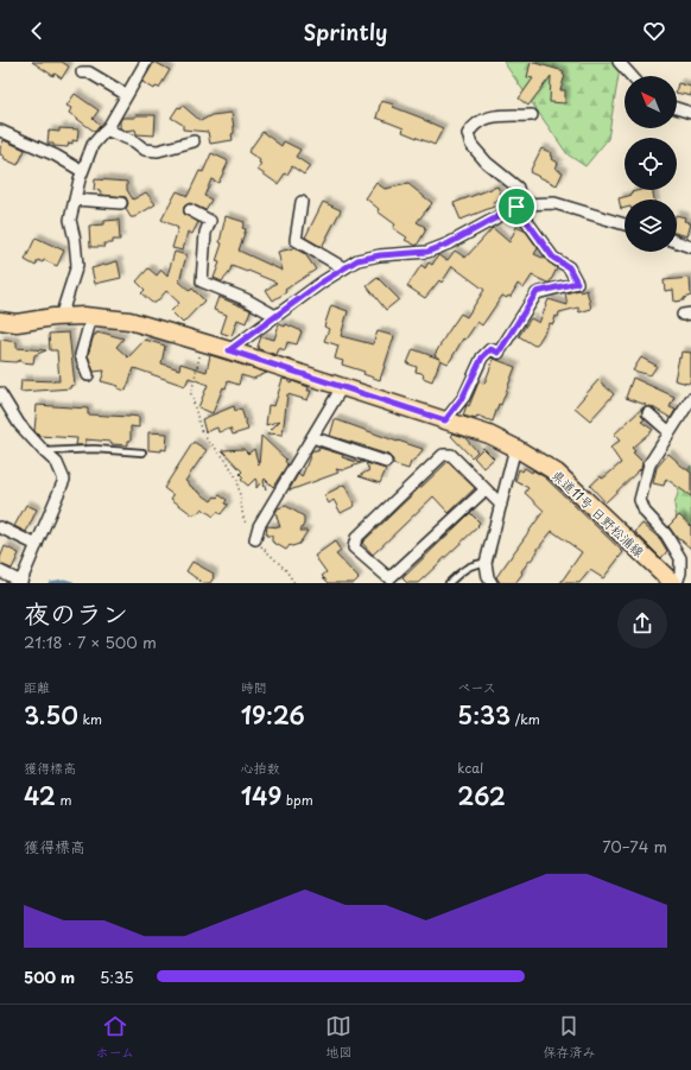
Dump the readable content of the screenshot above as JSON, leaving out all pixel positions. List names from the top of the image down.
{
  "streets": {
    "main road": ["県道11号 日野松浦線"]
  },
  "north": "top left",
  "page": {
    "header": "Sprintly",
    "heading": ["夜のラン", "21:18 · 7 × 500 m"],
    "stats": [
      ["距離", "3.50 km"],
      ["時間", "19:26"],
      ["ペース", "5:33 /km"],
      ["獲得標高", "42 m"],
      ["心拍数", "149 bpm"],
      ["kcal", "262"]
    ],
    "chart": ["獲得標高", "70–74 m"],
    "list": [
      {
        "name": "500 m",
        "note": "5:35"
      }
    ],
    "tabs": ["ホーム", "地図", "保存済み"]
  }
}
